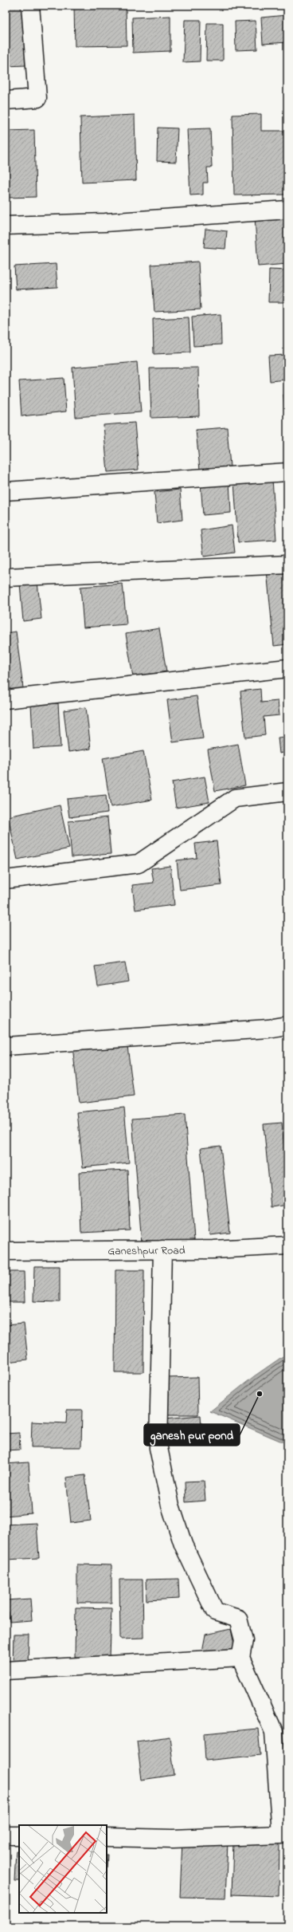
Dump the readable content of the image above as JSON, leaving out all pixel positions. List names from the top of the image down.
{
  "streets": {
    "street": ["Ganeshpur Road"]
  },
  "places": ["ganesh pur pond"]
}
